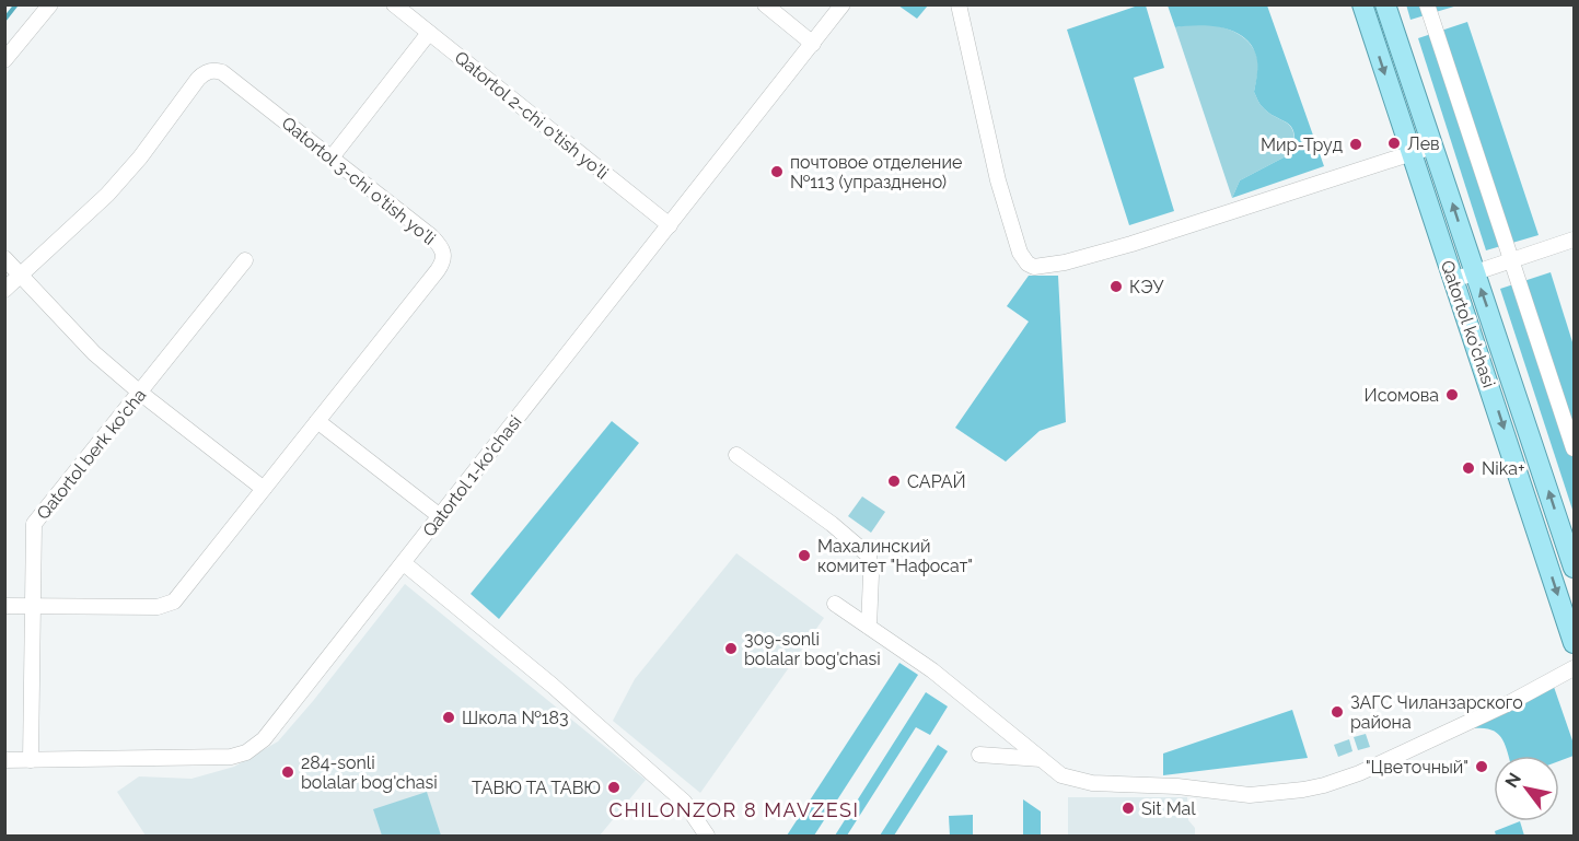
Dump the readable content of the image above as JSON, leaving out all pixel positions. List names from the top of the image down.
{
  "streets": {
    "main road": ["Qatortol ko'chasi"],
    "street": [
      "Qatortol 2-chi o'tish yo'li",
      "Qatortol 3-chi o'tish yo'li",
      "Qatortol berk ko'cha",
      "Qatortol 1-ko'chasi"
    ]
  },
  "crossings": [
    ["Qatortol 2-chi o'tish yo'li", "Qatortol 1-ko'chasi"],
    ["Qatortol 3-chi o'tish yo'li", "Qatortol berk ko'cha"],
    ["Qatortol berk ko'cha", "Qatortol 1-ko'chasi"]
  ],
  "districts": ["CHILONZOR 8 MAVZESI"],
  "places": [
    "Лев",
    "Мир-Труд",
    "почтовое отделение №113 (упразднено)",
    "КЭУ",
    "Исомова",
    "Nika+",
    "САРАЙ",
    "Махалинский комитет \"Нафосат\"",
    "309-sonli bolalar bog'chasi",
    "ЗАГС Чиланзарского района",
    "Школа №183",
    "\"Цветочный\"",
    "284-sonli bolalar bog'chasi",
    "ТАВЮ ТА ТАВЮ",
    "Sit Mal"
  ],
  "north": "top left"
}
